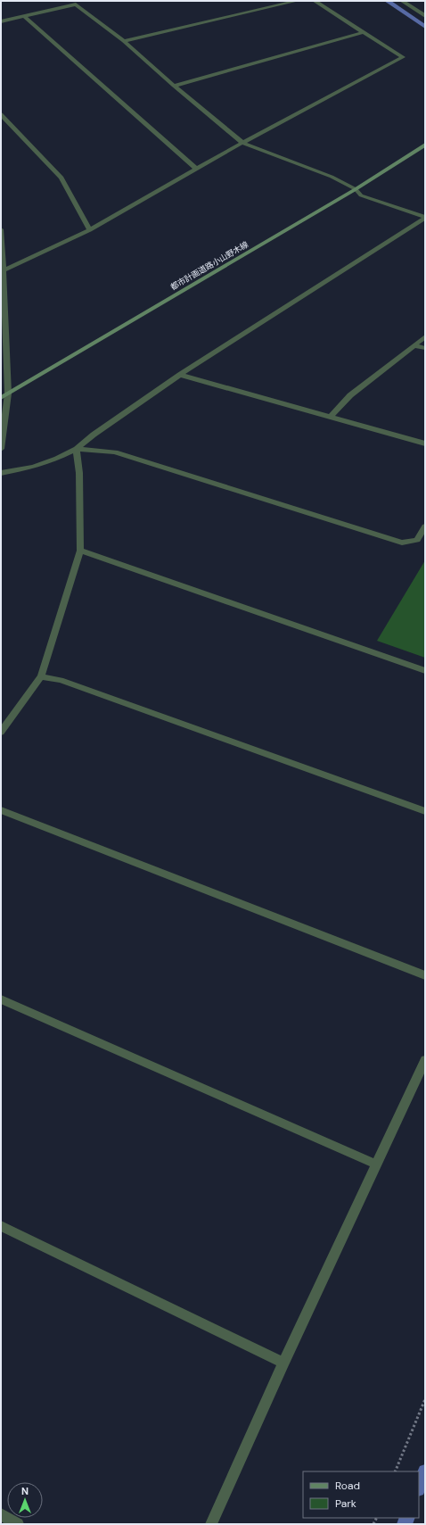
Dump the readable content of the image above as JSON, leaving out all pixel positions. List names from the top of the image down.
{
  "streets": {
    "street": ["都市計画道路小山野木線"]
  },
  "legend": ["Road", "Park"],
  "north": "top"
}
